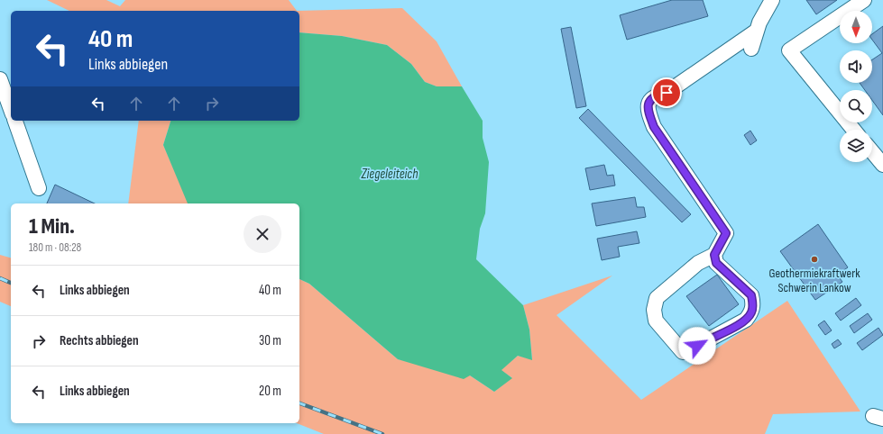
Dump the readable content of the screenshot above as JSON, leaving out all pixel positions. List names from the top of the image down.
{
  "water": ["Ziegeleiteich"],
  "places": ["Geothermiekraftwerk Schwerin Lankow"],
  "north": "bottom",
  "page": {
    "turn": ["40 m", "Links abbiegen"],
    "heading": ["1 Min.", "180 m · 08:28"],
    "list": [
      {
        "name": "Links abbiegen",
        "value": "40 m"
      },
      {
        "name": "Rechts abbiegen",
        "value": "30 m"
      },
      {
        "name": "Links abbiegen",
        "value": "20 m"
      }
    ]
  }
}
